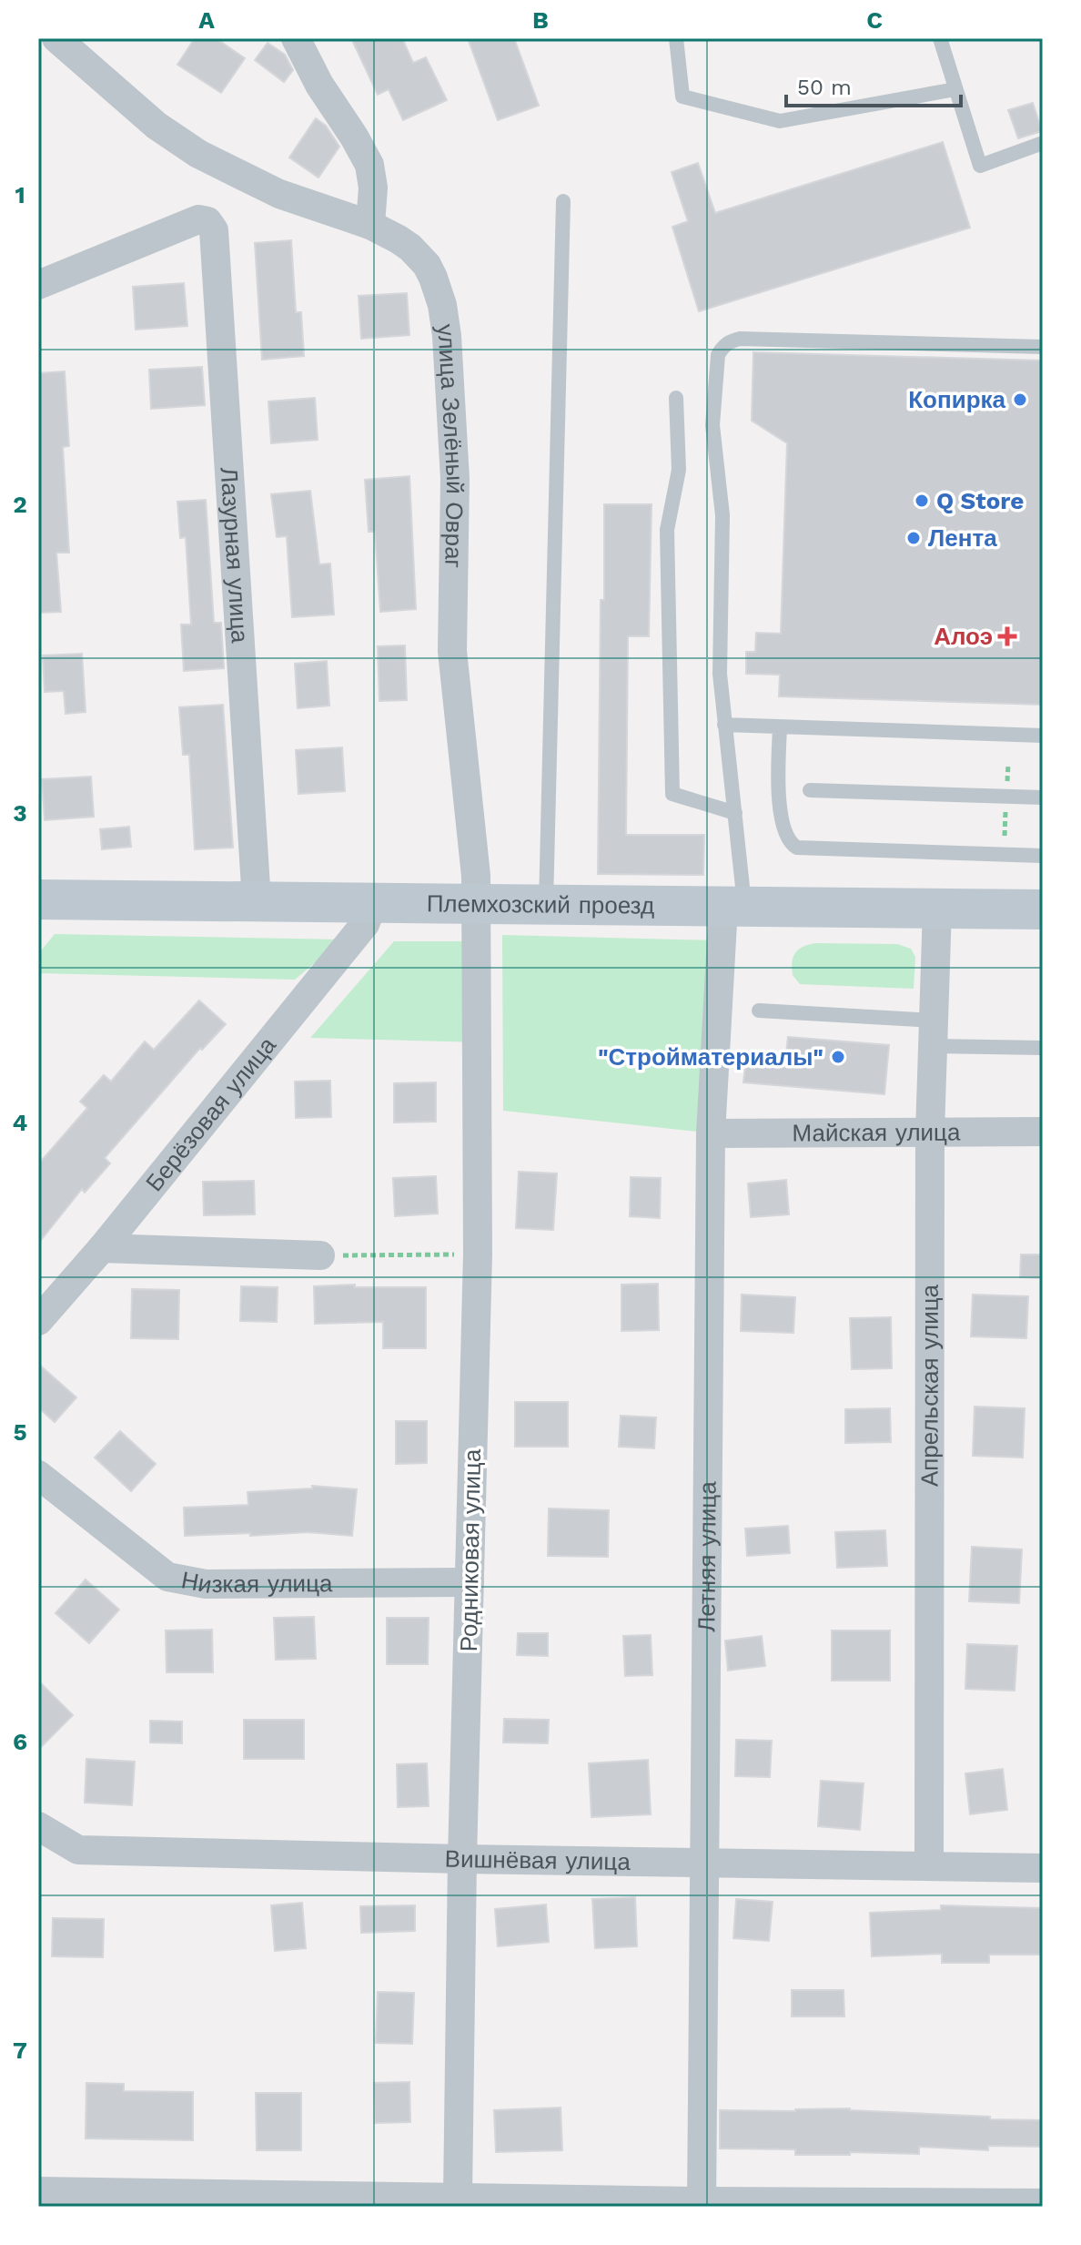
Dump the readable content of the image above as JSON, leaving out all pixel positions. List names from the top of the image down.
{
  "streets": {
    "main road": ["Племхозский проезд"],
    "street": [
      "улица Зелёный Овраг",
      "Лазурная улица",
      "Берёзовая улица",
      "Майская улица",
      "Апрельская улица",
      "Родниковая улица",
      "Летняя улица",
      "Низкая улица",
      "Вишнёвая улица"
    ]
  },
  "crossings": [
    ["улица Зелёный Овраг", "Племхозский проезд"],
    ["улица Зелёный Овраг", "Родниковая улица"],
    ["Лазурная улица", "Племхозский проезд"],
    ["Племхозский проезд", "Берёзовая улица"],
    ["Племхозский проезд", "Апрельская улица"],
    ["Племхозский проезд", "Родниковая улица"],
    ["Племхозский проезд", "Летняя улица"],
    ["Майская улица", "Апрельская улица"],
    ["Майская улица", "Летняя улица"],
    ["Апрельская улица", "Вишнёвая улица"],
    ["Родниковая улица", "Низкая улица"],
    ["Родниковая улица", "Вишнёвая улица"],
    ["Летняя улица", "Вишнёвая улица"]
  ],
  "places": {
    "other": [
      "Копирка",
      "Q Store",
      "Лента",
      "\"Стройматериалы\""
    ],
    "health": ["Алоэ"]
  },
  "scale_bar": "50 m",
  "grid": {
    "columns": ["A", "B", "C"],
    "rows": [
      "1",
      "2",
      "3",
      "4",
      "5",
      "6",
      "7"
    ]
  }
}
